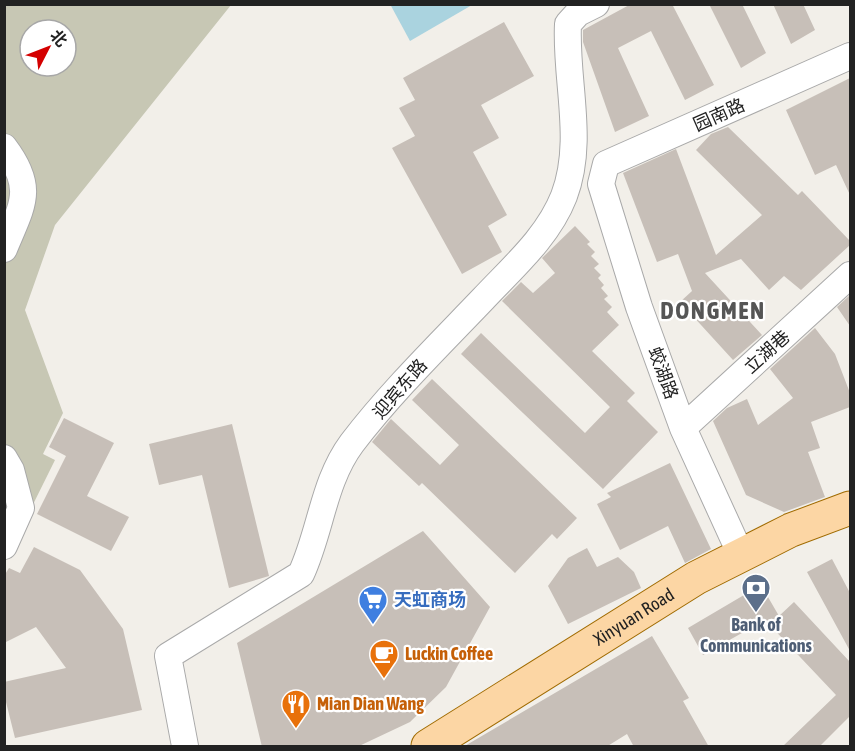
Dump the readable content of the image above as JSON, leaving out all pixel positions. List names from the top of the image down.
{
  "streets": {
    "main road": ["Xinyuan Road"],
    "street": [
      "园南路",
      "立湖巷",
      "蛟湖路",
      "迎宾东路"
    ]
  },
  "crossings": [
    ["园南路", "蛟湖路"],
    ["立湖巷", "蛟湖路"],
    ["蛟湖路", "Xinyuan Road"]
  ],
  "districts": ["DONGMEN"],
  "places": {
    "bank": ["Bank of Communications"],
    "supermarket": ["天虹商场"],
    "cafe": ["Luckin Coffee"],
    "restaurant": ["Mian Dian Wang"]
  },
  "north": "top right"
}
